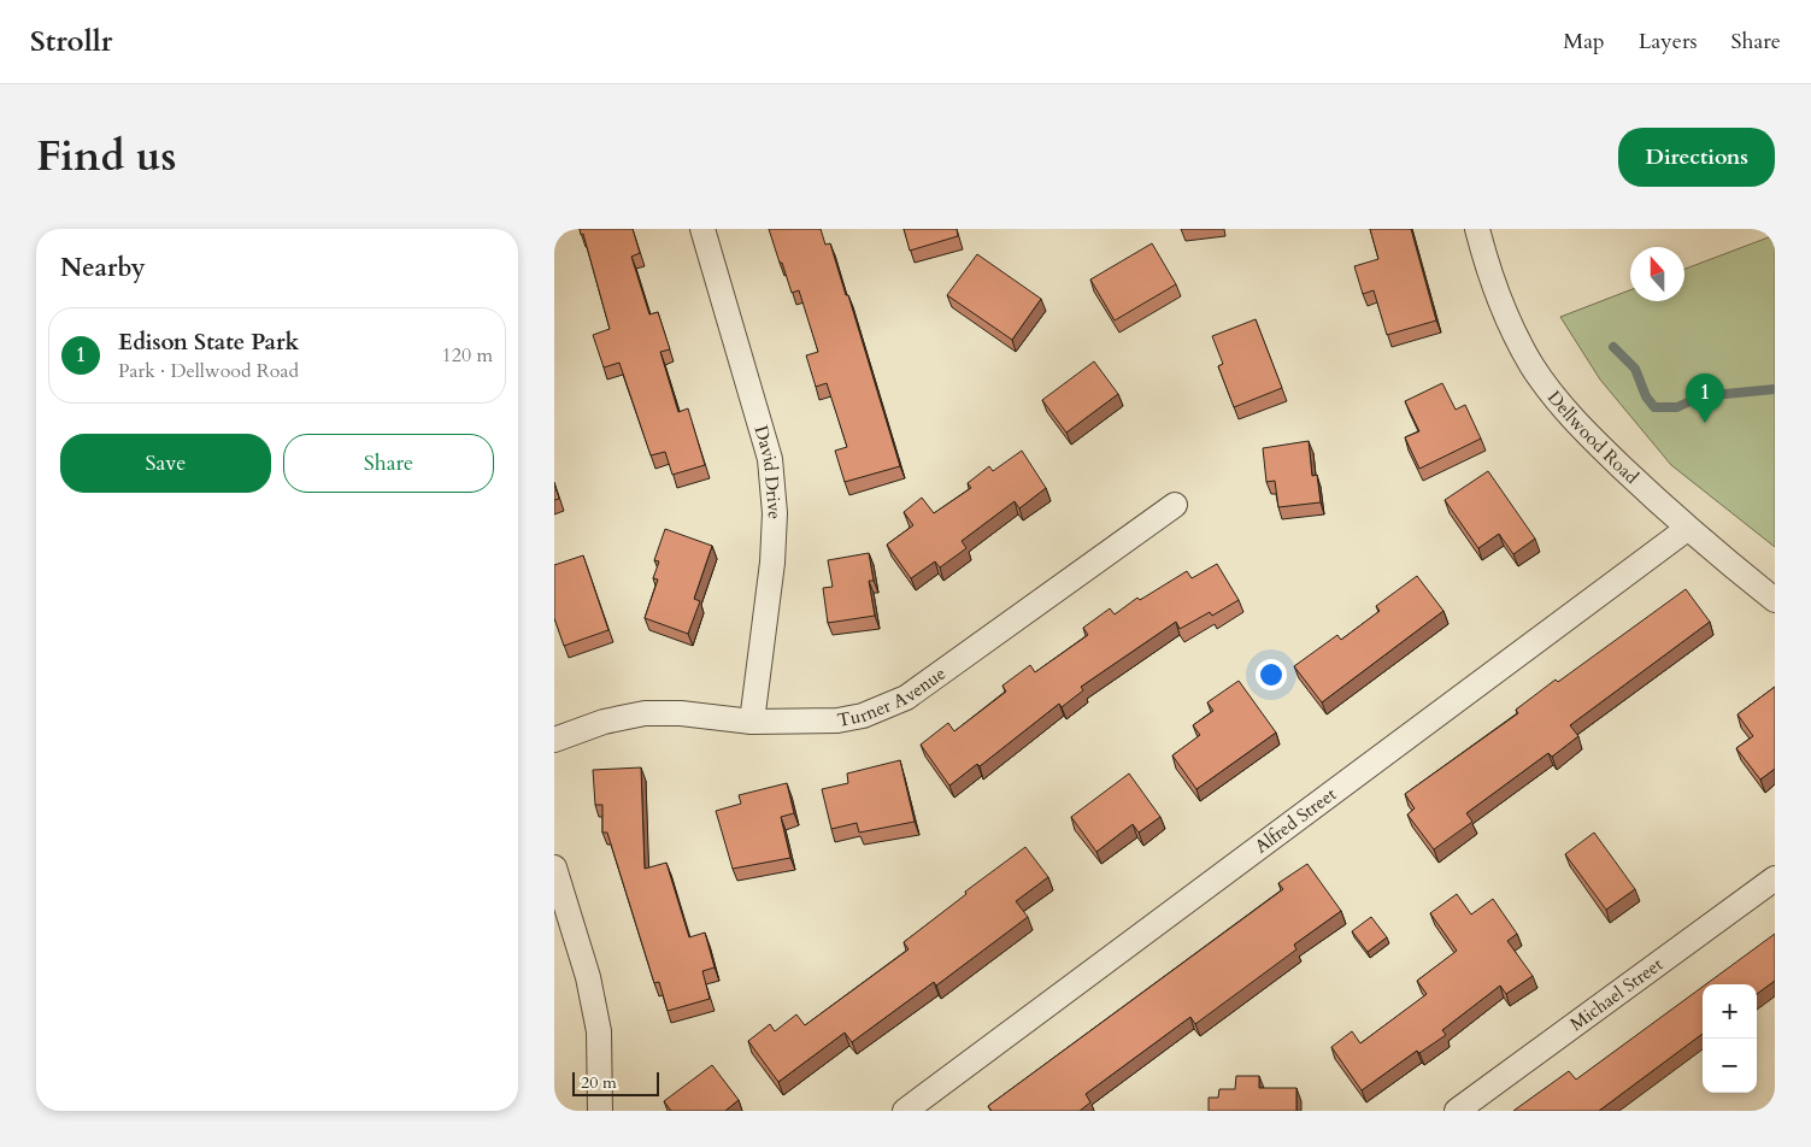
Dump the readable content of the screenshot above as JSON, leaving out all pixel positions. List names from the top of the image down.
{
  "streets": {
    "street": [
      "Dellwood Road",
      "David Drive",
      "Turner Avenue",
      "Alfred Street",
      "Michael Street"
    ]
  },
  "crossings": [
    ["Dellwood Road", "Alfred Street"],
    ["David Drive", "Turner Avenue"]
  ],
  "scale_bar": "20 m",
  "north": "top",
  "page": {
    "header": "Strollr",
    "nav": ["Map", "Layers", "Share"],
    "title": "Find us",
    "buttons": [
      "Directions",
      ["Save", "Share"]
    ],
    "heading": "Nearby",
    "list": [
      {
        "mark": "1",
        "name": "Edison State Park",
        "note": "Park · Dellwood Road",
        "value": "120 m"
      }
    ],
    "pins": "1",
    "map_buttons": ["+", "−"],
    "scale": "20 m"
  }
}
